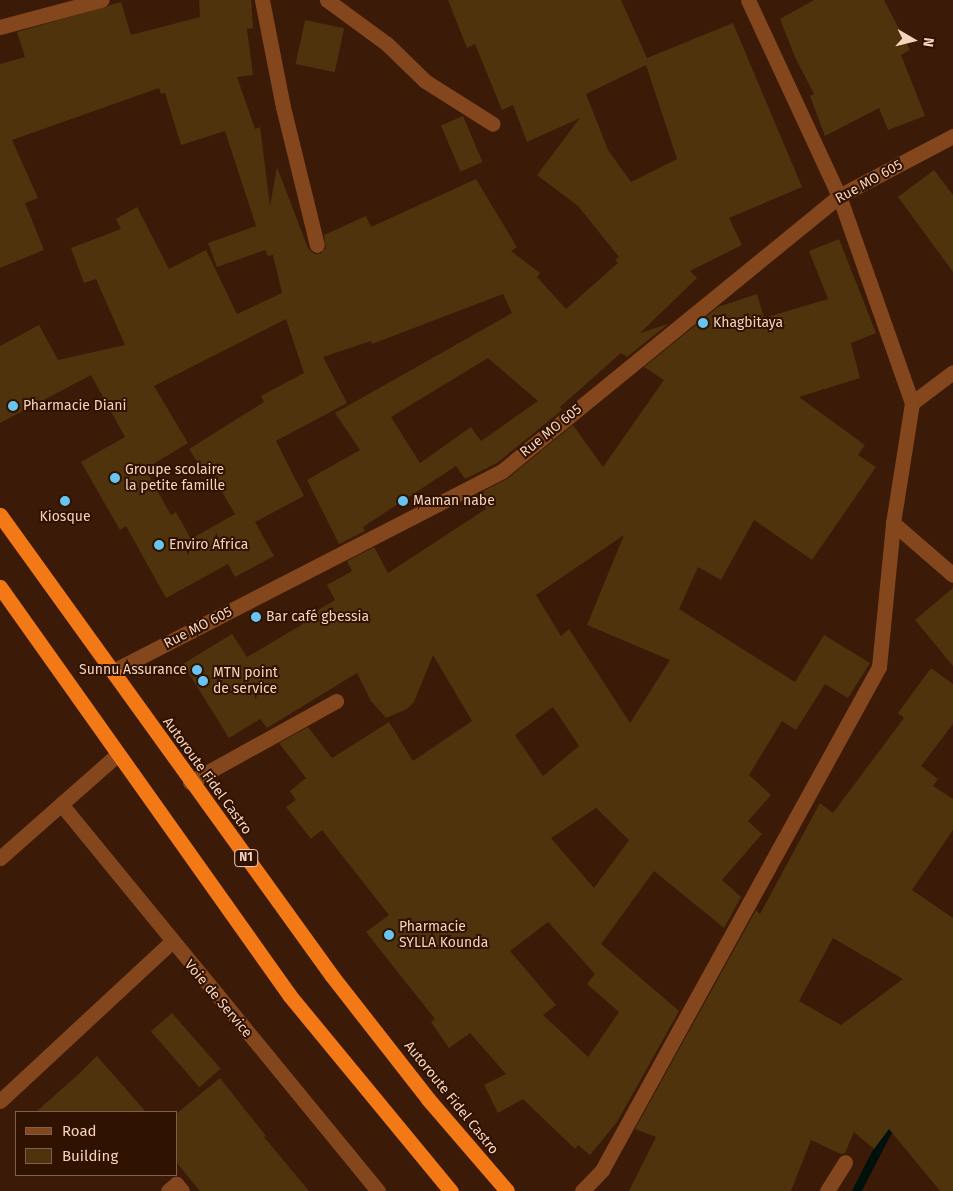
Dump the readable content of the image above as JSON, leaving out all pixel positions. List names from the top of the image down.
{
  "streets": {
    "highway": ["Autoroute Fidel Castro", "N1"],
    "street": ["Rue MO 605", "Voie de Service"]
  },
  "crossings": [
    ["Rue MO 605", "Autoroute Fidel Castro"]
  ],
  "places": [
    "Khagbitaya",
    "Pharmacie Diani",
    "Groupe scolaire la petite famille",
    "Kiosque",
    "Maman nabe",
    "Enviro Africa",
    "Bar café gbessia",
    "Sunnu Assurance",
    "MTN point de service",
    "Pharmacie SYLLA Kounda"
  ],
  "legend": ["Road", "Building"],
  "north": "right"
}
